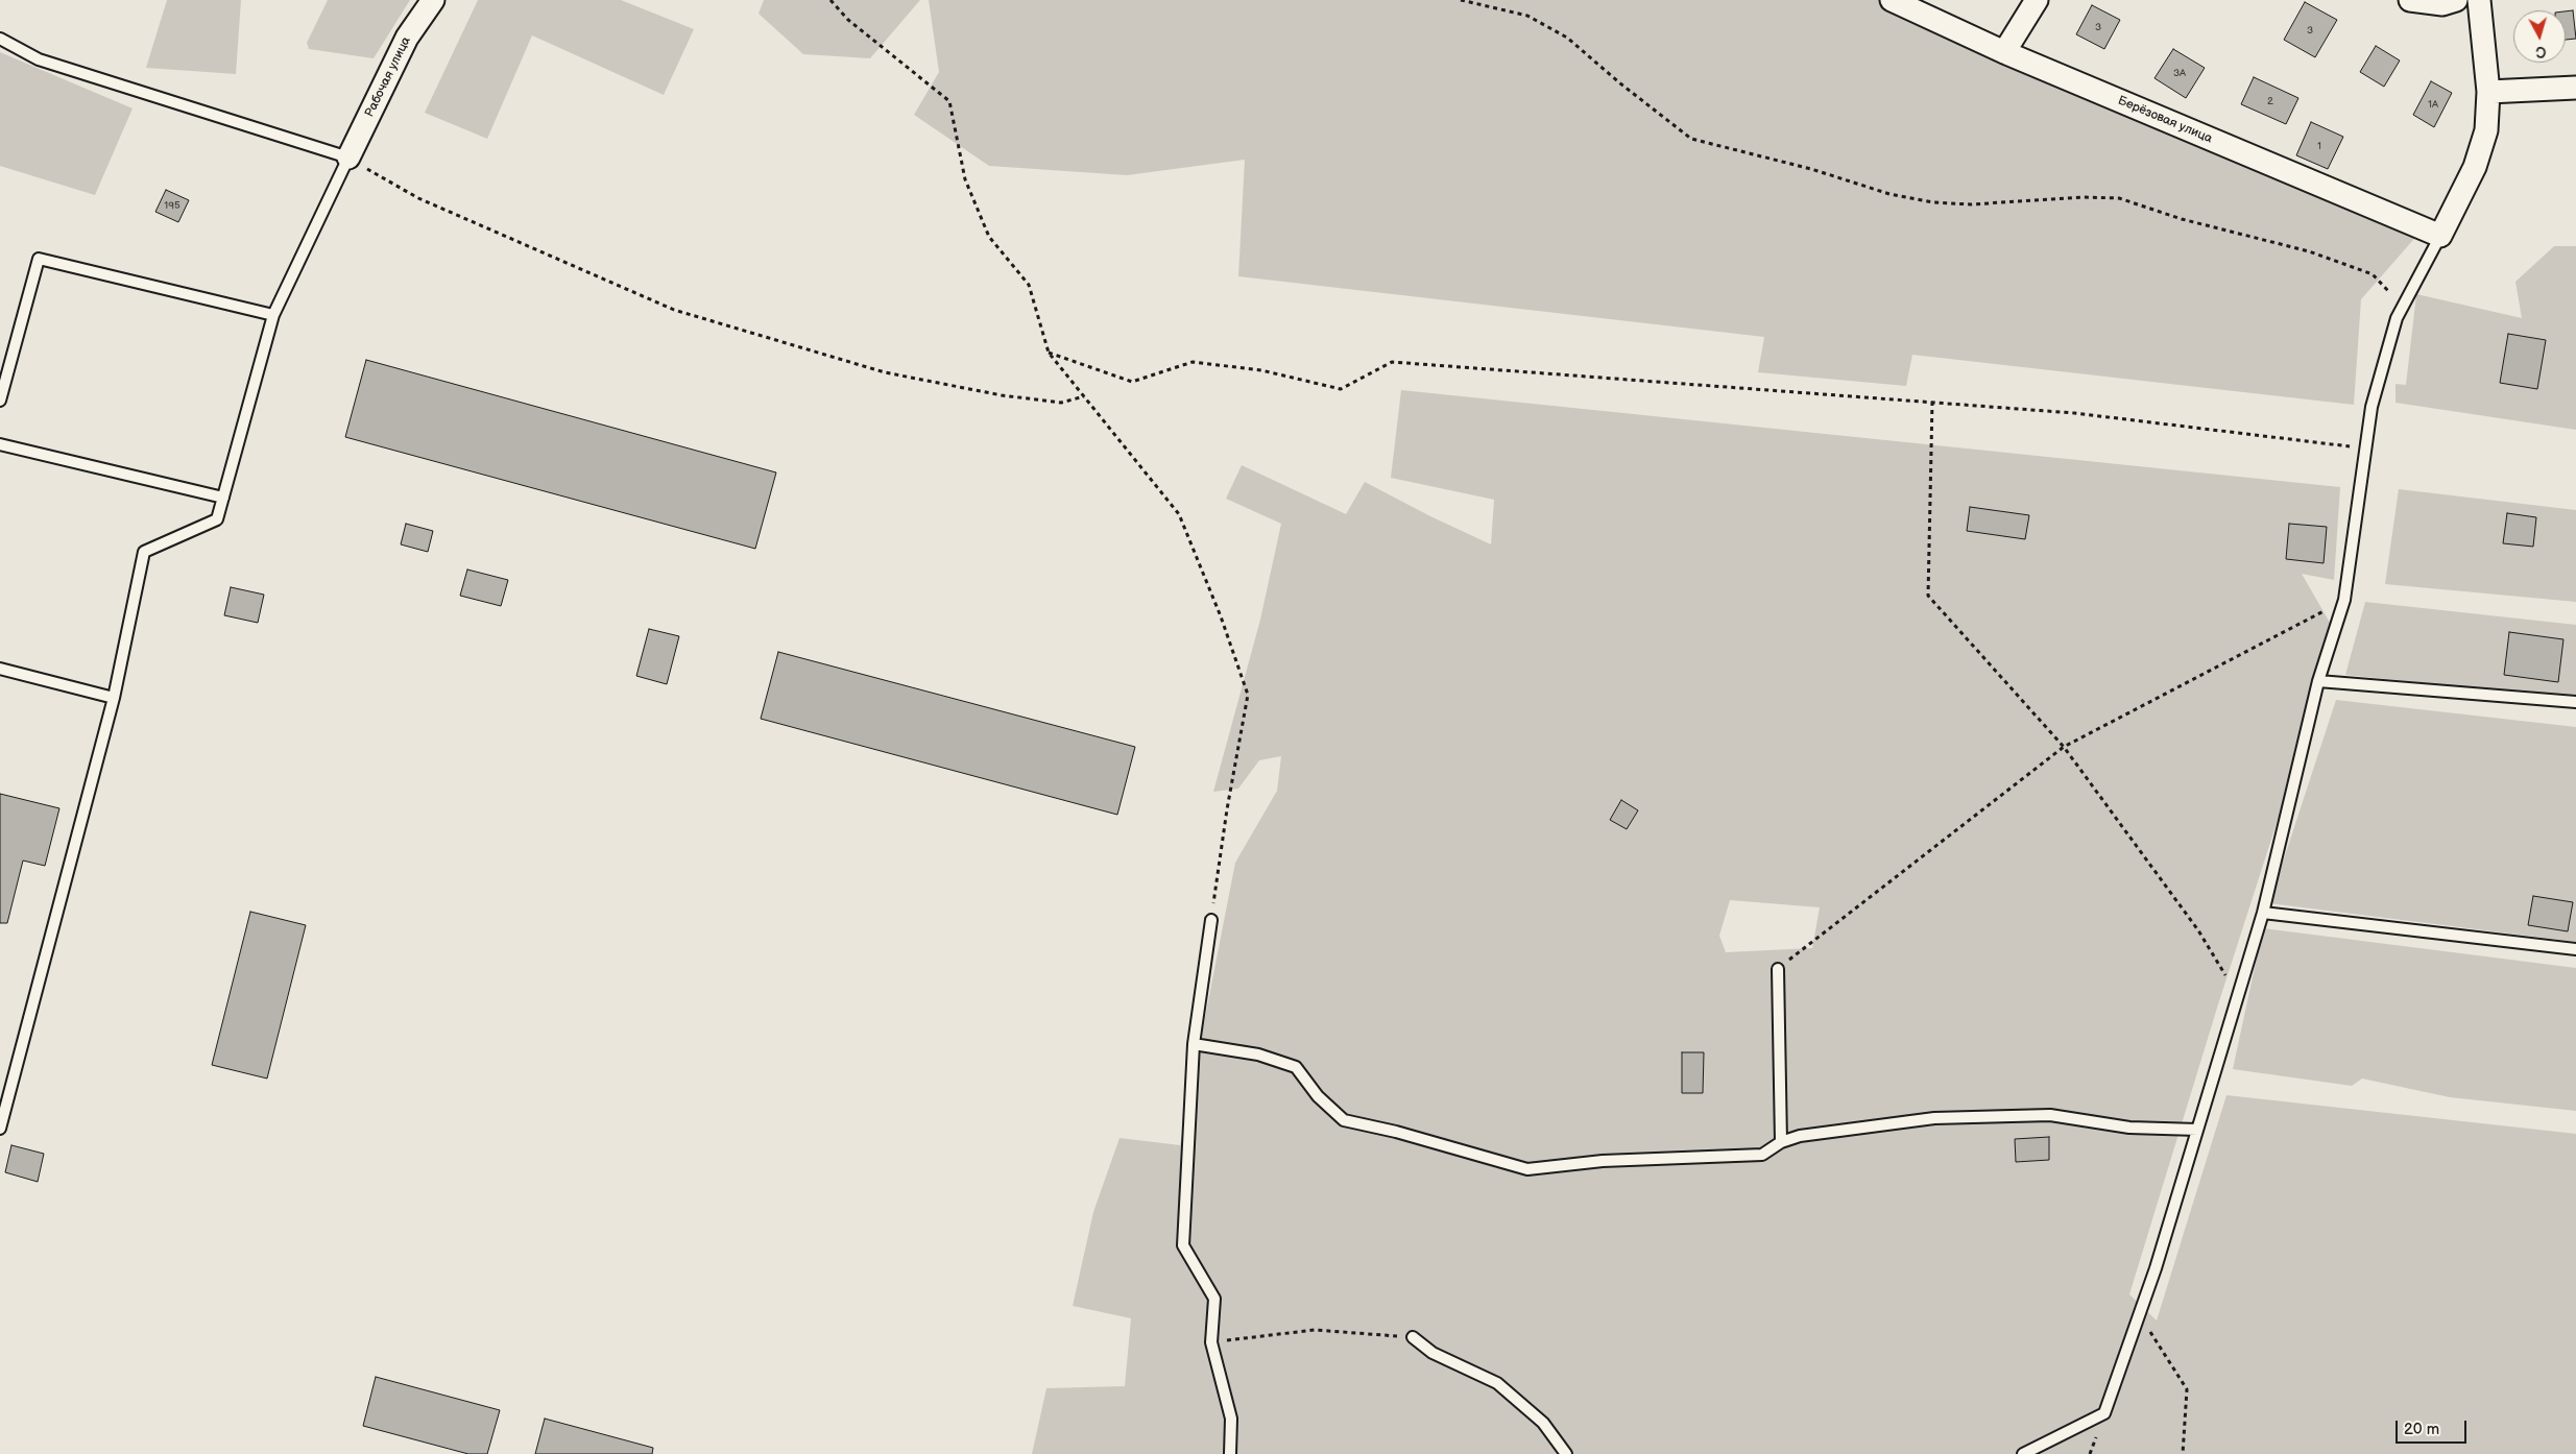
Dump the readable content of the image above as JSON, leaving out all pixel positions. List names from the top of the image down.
{
  "streets": {
    "street": ["Рабочая улица", "Берёзовая улица"]
  },
  "house_numbers": [
    "3",
    "3",
    "3А",
    "2",
    "1А",
    "1",
    "195"
  ],
  "scale_bar": "20 m",
  "north": "bottom"
}
